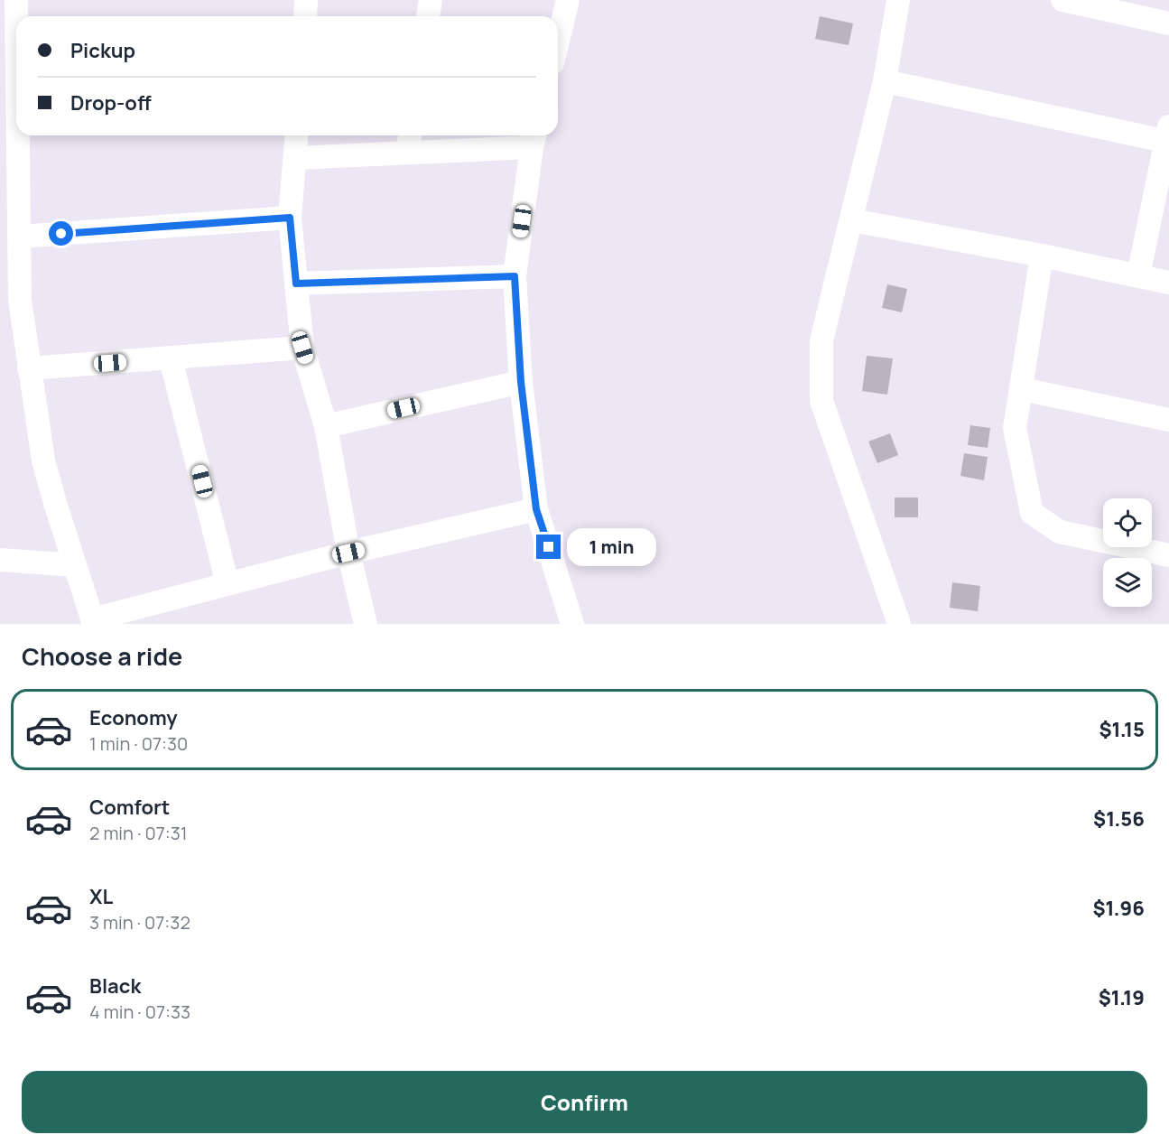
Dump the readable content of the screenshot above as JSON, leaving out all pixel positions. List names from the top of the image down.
{
  "page": {
    "banner": ["Pickup", "Drop-off"],
    "bubble": "1 min",
    "heading": "Choose a ride",
    "list": [
      {
        "name": "Economy",
        "note": "1 min · 07:30",
        "value": "$1.15"
      },
      {
        "name": "Comfort",
        "note": "2 min · 07:31",
        "value": "$1.56"
      },
      {
        "name": "XL",
        "note": "3 min · 07:32",
        "value": "$1.96"
      },
      {
        "name": "Black",
        "note": "4 min · 07:33",
        "value": "$1.19"
      }
    ],
    "buttons": "Confirm"
  }
}
